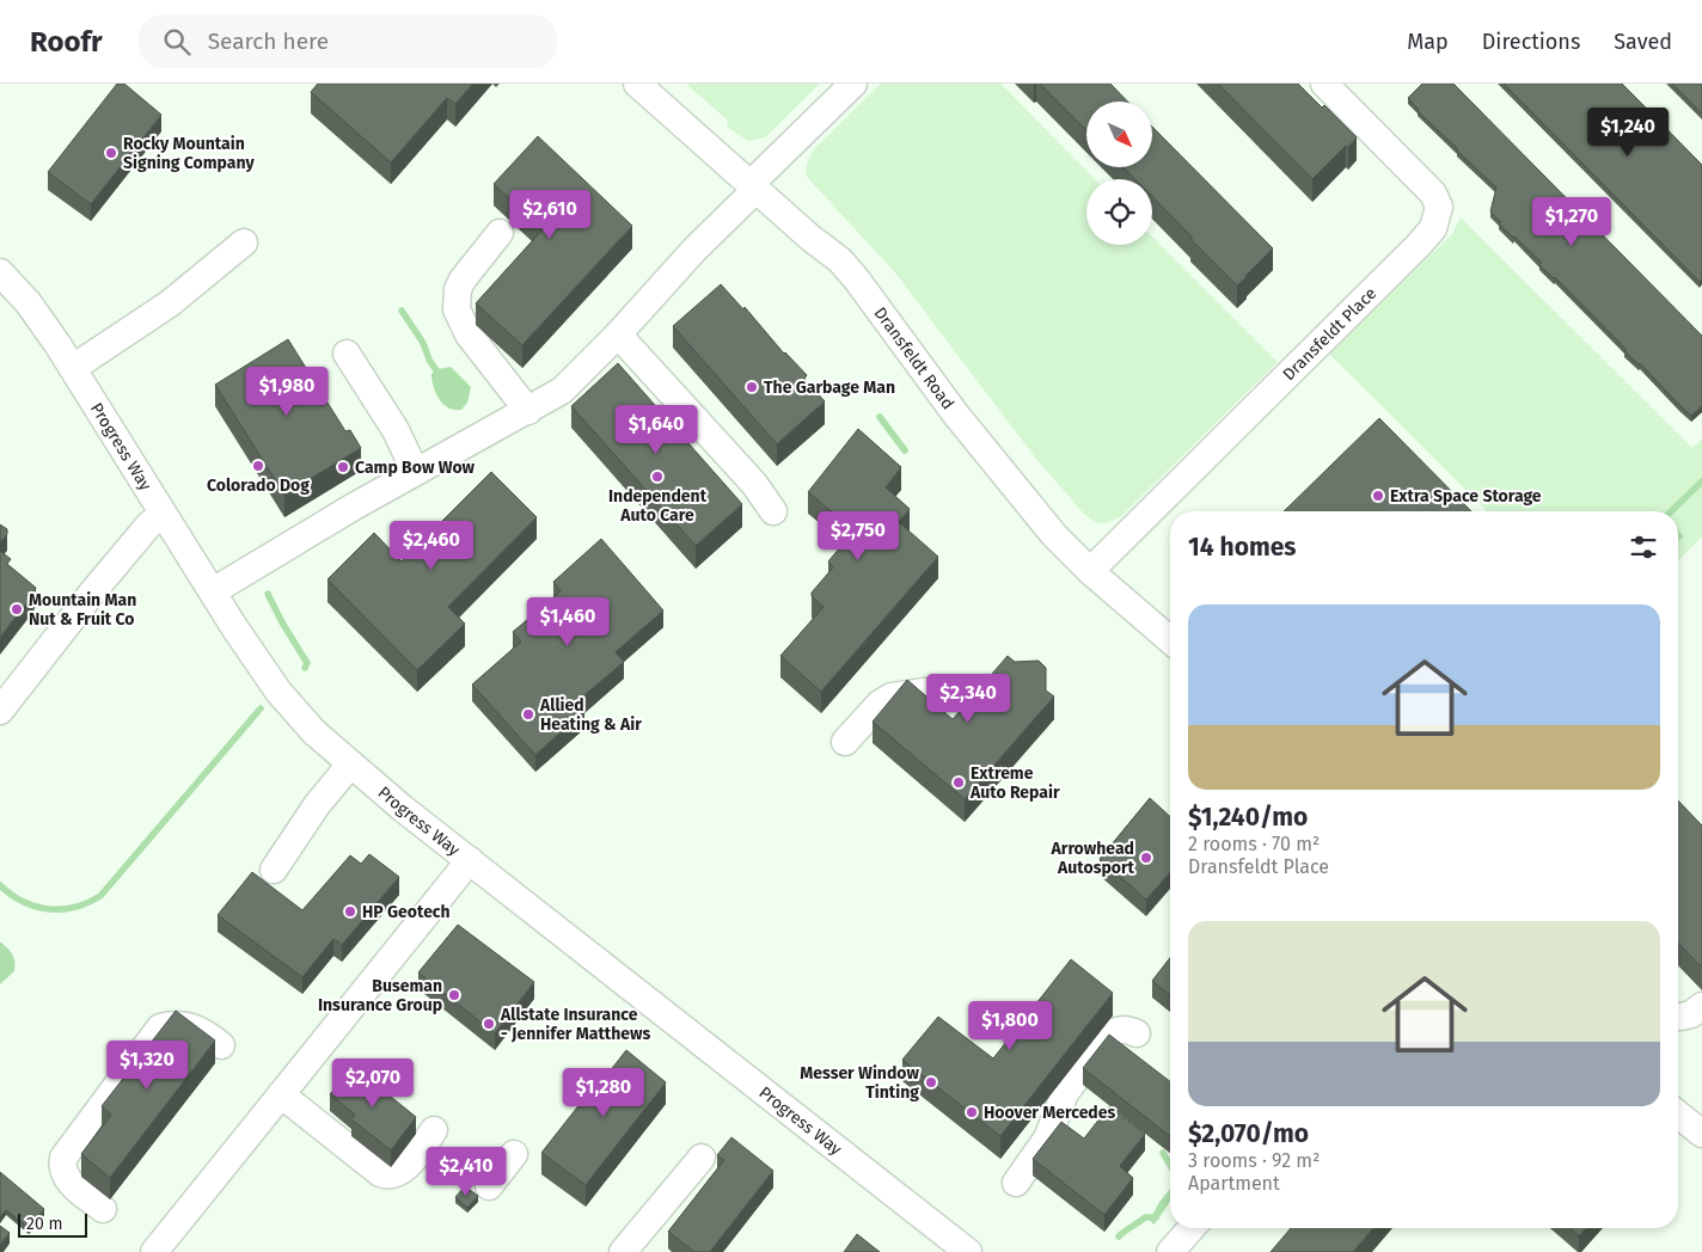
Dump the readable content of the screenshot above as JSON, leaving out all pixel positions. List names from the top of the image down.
{
  "streets": {
    "street": ["Dransfeldt Place", "Dransfeldt Road", "Progress Way"]
  },
  "crossings": [
    ["Dransfeldt Place", "Dransfeldt Road"]
  ],
  "places": [
    "Rocky Mountain Signing Company",
    "The Garbage Man",
    "Colorado Dog",
    "Camp Bow Wow",
    "Independent Auto Care",
    "Extra Space Storage",
    "Mountain Man Nut & Fruit Co",
    "Allied Heating & Air",
    "Extreme Auto Repair",
    "Arrowhead Autosport",
    "HP Geotech",
    "Buseman Insurance Group",
    "Allstate Insurance - Jennifer Matthews",
    "Messer Window Tinting",
    "Hoover Mercedes"
  ],
  "scale_bar": "20 m",
  "north": "bottom right",
  "page": {
    "header": "Roofr",
    "search": "Search here",
    "nav": ["Map", "Directions", "Saved"],
    "price": [
      "$1,240",
      "$2,610",
      "$1,270",
      "$1,980",
      "$1,640",
      "$2,750",
      "$2,460",
      "$1,460",
      "$2,340",
      "$1,800",
      "$1,320",
      "$2,070",
      "$1,280",
      "$2,410"
    ],
    "heading": "14 homes",
    "list": [
      {
        "name": "$1,240/mo",
        "note": "2 rooms · 70 m² · Dransfeldt Place"
      },
      {
        "name": "$2,070/mo",
        "note": "3 rooms · 92 m² · Apartment"
      }
    ],
    "scale": "20 m"
  }
}
